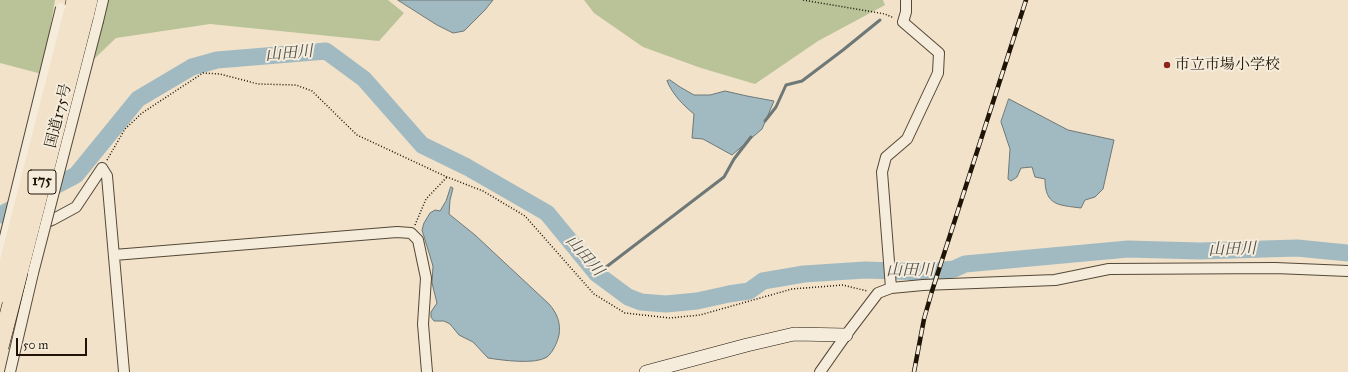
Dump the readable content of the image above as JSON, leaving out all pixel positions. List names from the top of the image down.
{
  "streets": {
    "highway": ["国道175号", "175"]
  },
  "water": ["山田川"],
  "places": ["市立市場小学校"],
  "scale_bar": "50 m"
}
